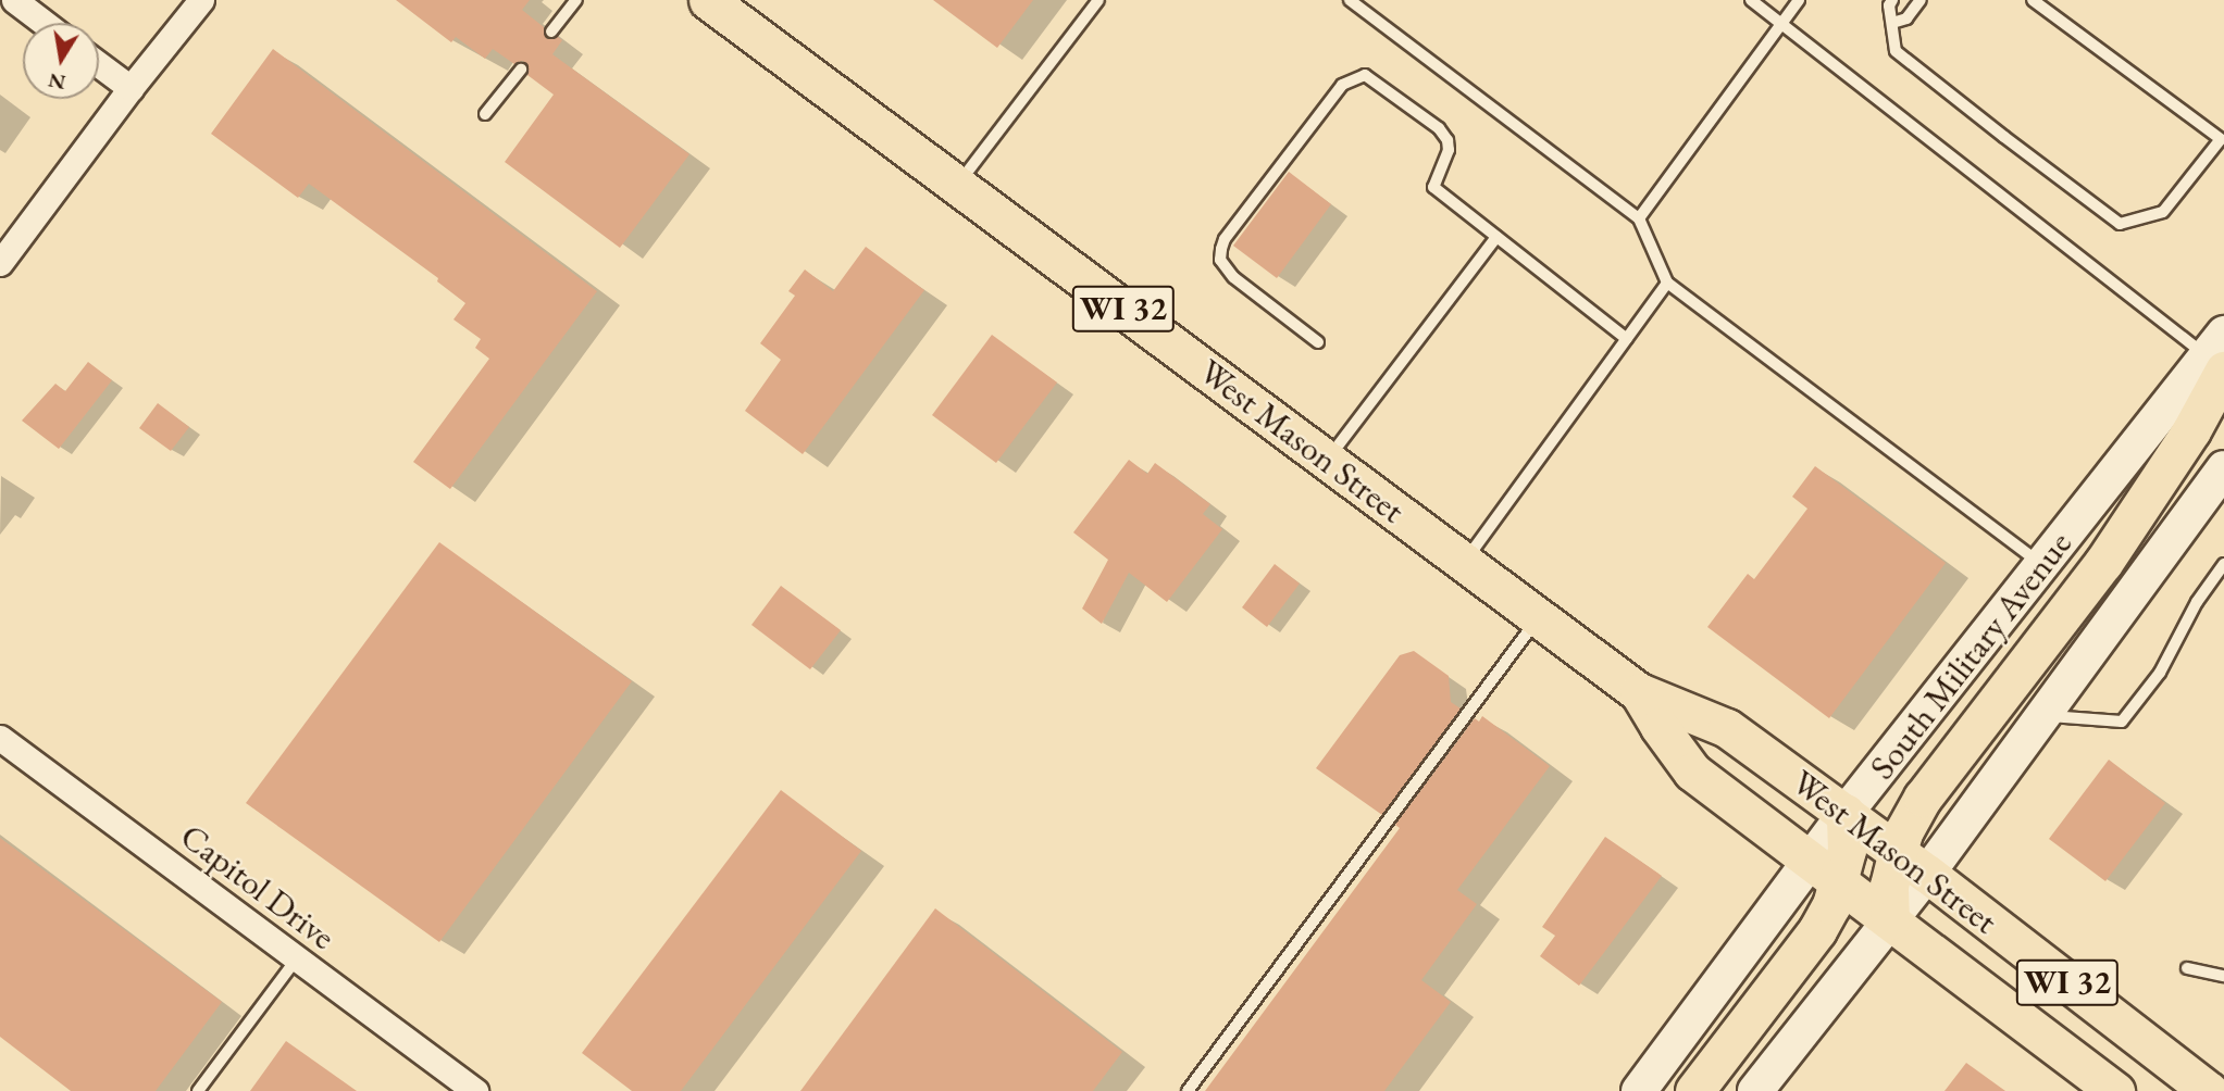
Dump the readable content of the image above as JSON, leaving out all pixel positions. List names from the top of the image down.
{
  "streets": {
    "main road": ["WI 32", "West Mason Street", "South Military Avenue"],
    "street": ["Capitol Drive"]
  },
  "crossings": [
    ["West Mason Street", "South Military Avenue"]
  ],
  "north": "bottom"
}
